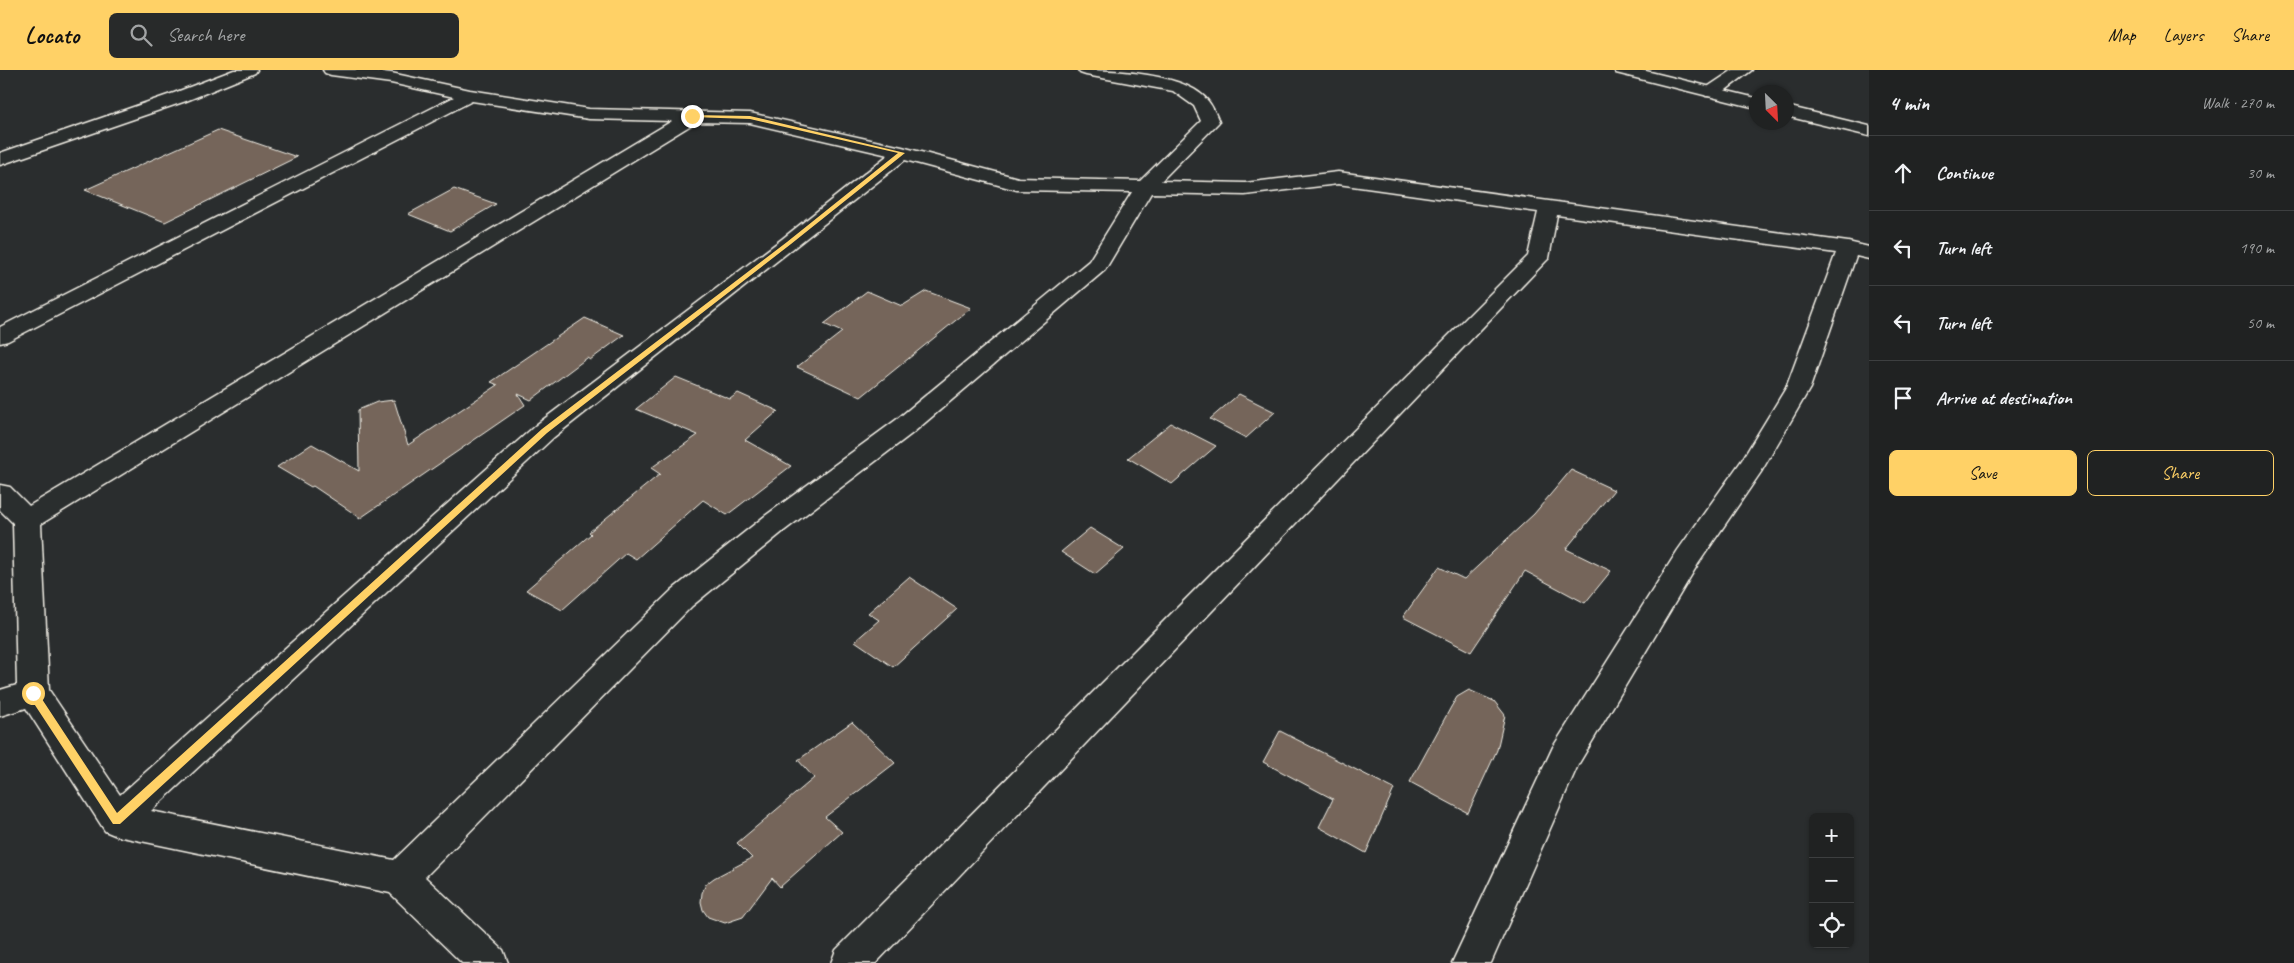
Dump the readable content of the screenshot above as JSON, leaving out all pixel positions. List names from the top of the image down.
{
  "north": "bottom right",
  "page": {
    "header": "Locato",
    "search": "Search here",
    "nav": ["Map", "Layers", "Share"],
    "heading": ["4 min", "Walk · 270 m"],
    "list": [
      ["Continue", "30 m"],
      ["Turn left", "190 m"],
      ["Turn left", "50 m"],
      "Arrive at destination"
    ],
    "buttons": ["Save", "Share"],
    "map_buttons": ["+", "−"]
  }
}
